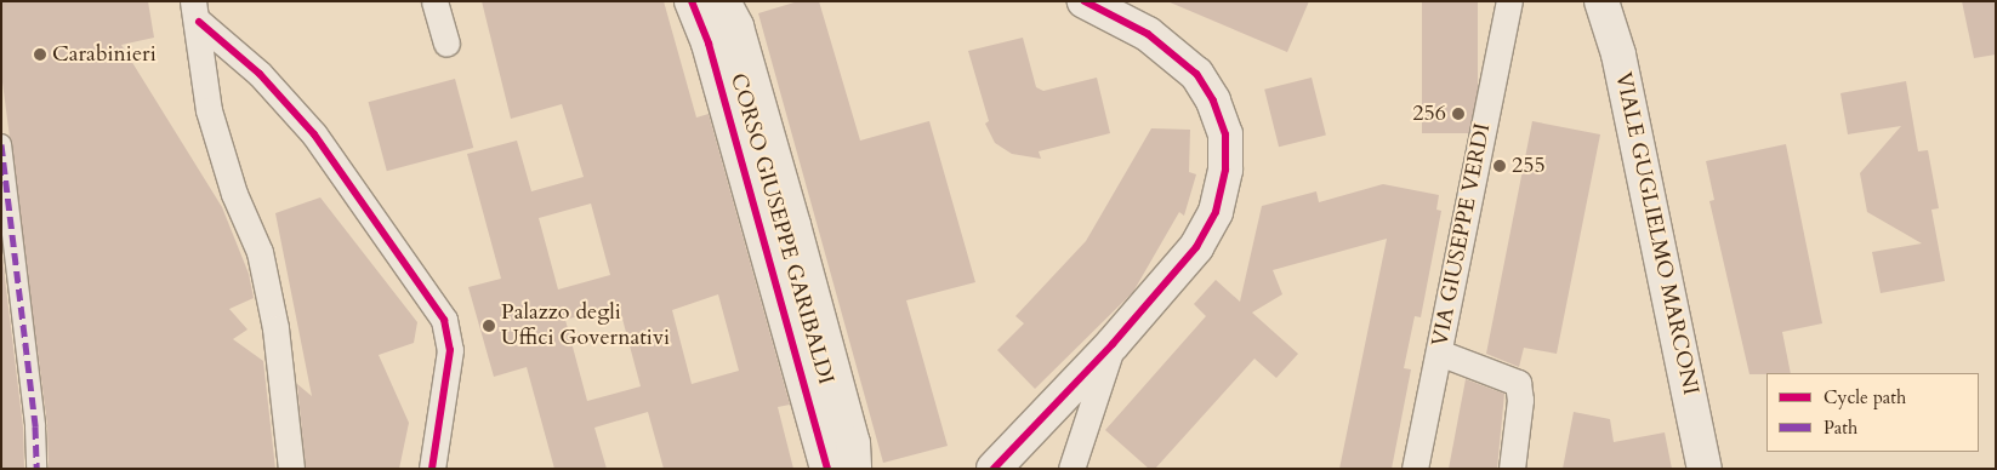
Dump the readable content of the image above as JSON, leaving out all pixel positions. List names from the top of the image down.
{
  "streets": {
    "street": ["CORSO GIUSEPPE GARIBALDI", "VIALE GUGLIELMO MARCONI", "VIA GIUSEPPE VERDI"]
  },
  "places": [
    "Carabinieri",
    "256",
    "255",
    "Palazzo degli Uffici Governativi"
  ],
  "legend": ["Cycle path", "Path"]
}
